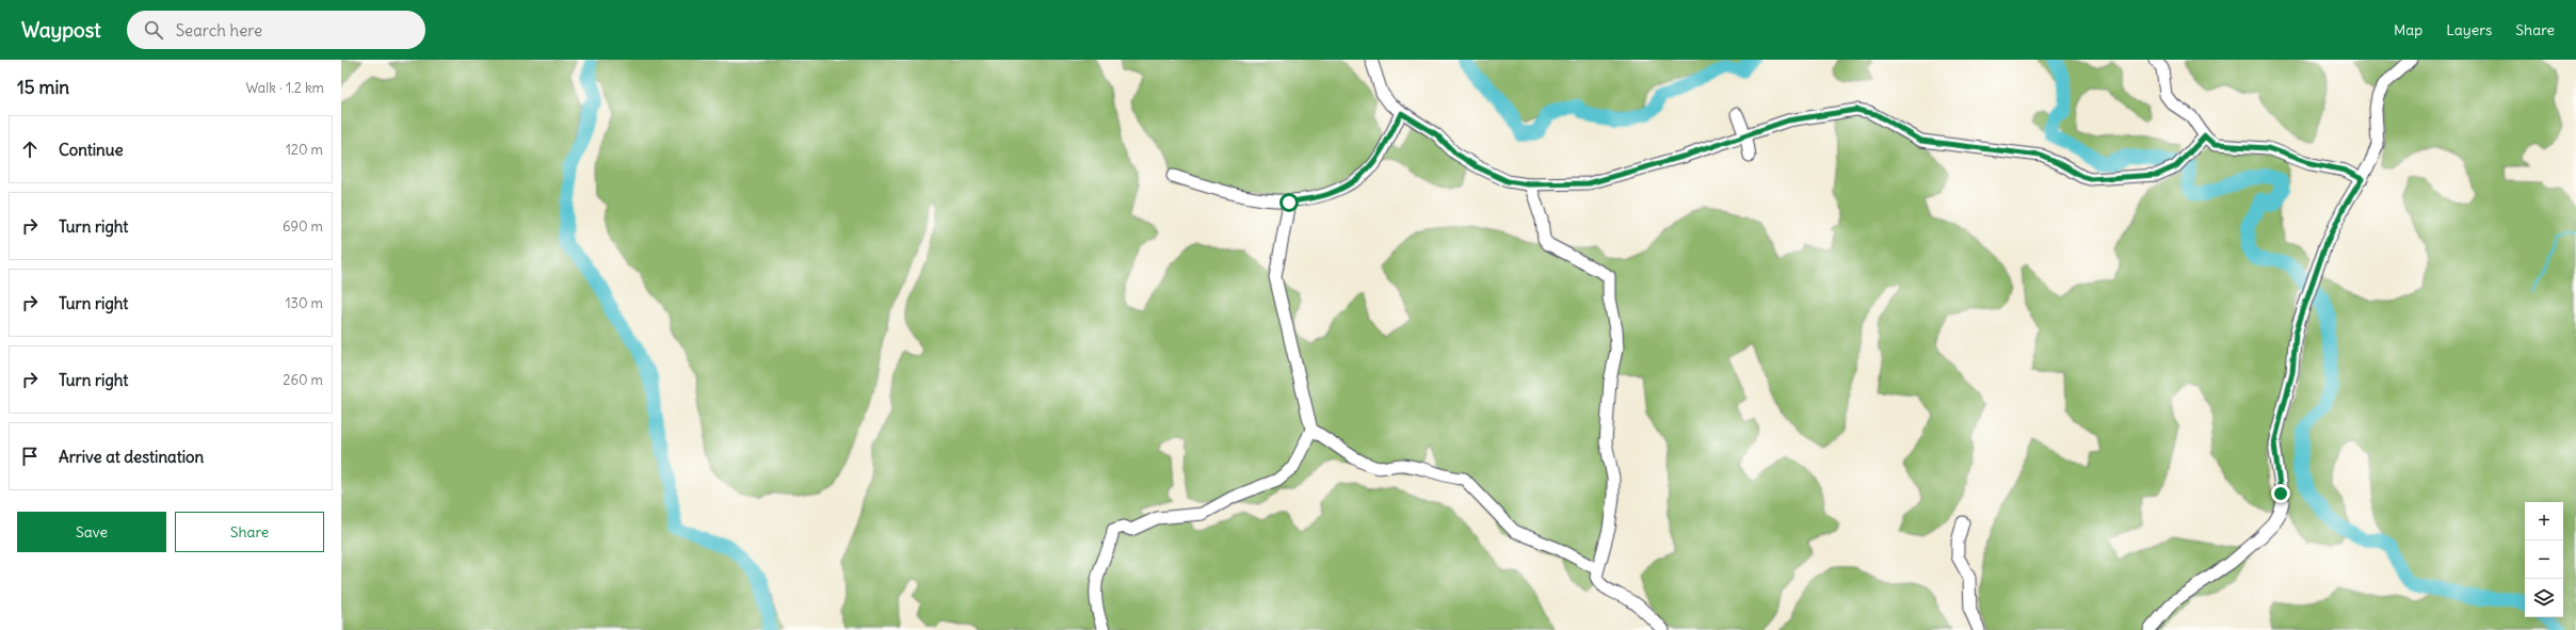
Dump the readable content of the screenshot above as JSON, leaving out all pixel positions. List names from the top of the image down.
{
  "page": {
    "header": "Waypost",
    "search": "Search here",
    "nav": ["Map", "Layers", "Share"],
    "heading": ["15 min", "Walk · 1.2 km"],
    "list": [
      ["Continue", "120 m"],
      ["Turn right", "690 m"],
      ["Turn right", "130 m"],
      ["Turn right", "260 m"],
      "Arrive at destination"
    ],
    "buttons": ["Save", "Share"],
    "map_buttons": ["+", "−"]
  }
}
